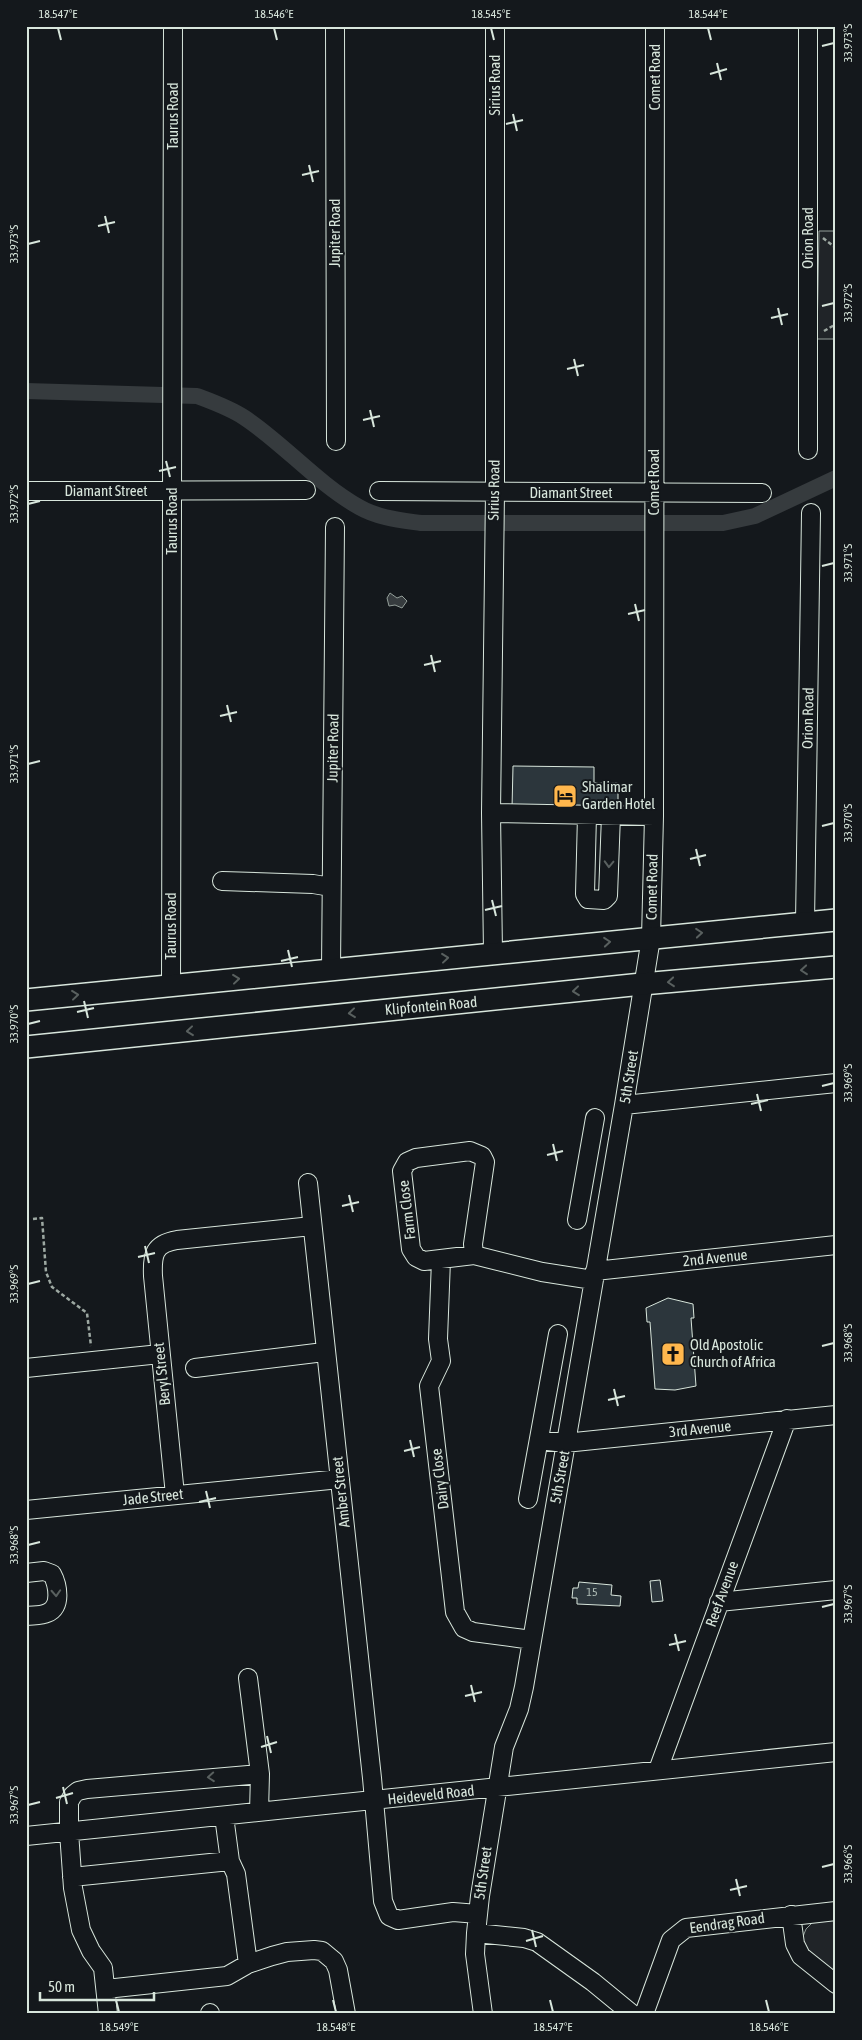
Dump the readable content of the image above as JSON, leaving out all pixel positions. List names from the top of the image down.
{
  "streets": {
    "main road": ["Klipfontein Road"],
    "street": [
      "Comet Road",
      "Sirius Road",
      "Taurus Road",
      "Jupiter Road",
      "Orion Road",
      "Diamant Street",
      "5th Street",
      "Farm Close",
      "2nd Avenue",
      "Beryl Street",
      "3rd Avenue",
      "Dairy Close",
      "Amber Street",
      "Jade Street",
      "Reef Avenue",
      "Heideveld Road",
      "Eendrag Road"
    ]
  },
  "crossings": [
    ["Comet Road", "Diamant Street"],
    ["Comet Road", "5th Street"],
    ["Sirius Road", "Diamant Street"],
    ["Taurus Road", "Diamant Street"],
    ["Klipfontein Road", "5th Street"],
    ["5th Street", "Farm Close"],
    ["5th Street", "2nd Avenue"],
    ["5th Street", "3rd Avenue"],
    ["5th Street", "Dairy Close"],
    ["5th Street", "Amber Street"],
    ["5th Street", "Heideveld Road"],
    ["Farm Close", "2nd Avenue"],
    ["Farm Close", "Dairy Close"],
    ["Beryl Street", "Amber Street"],
    ["Beryl Street", "Jade Street"],
    ["3rd Avenue", "Reef Avenue"],
    ["Amber Street", "Jade Street"],
    ["Amber Street", "Heideveld Road"],
    ["Reef Avenue", "Heideveld Road"]
  ],
  "places": {
    "hotel": ["Shalimar Garden Hotel"],
    "church": ["Old Apostolic Church of Africa"]
  },
  "house_numbers": ["15"],
  "scale_bar": "50 m",
  "coordinates": [
    "18.547°E",
    "18.546°E",
    "18.545°E",
    "18.544°E",
    "33.973°S",
    "33.972°S",
    "33.971°S",
    "33.970°S",
    "33.969°S",
    "33.968°S",
    "33.967°S",
    "33.966°S",
    "18.549°E",
    "18.548°E"
  ]
}
